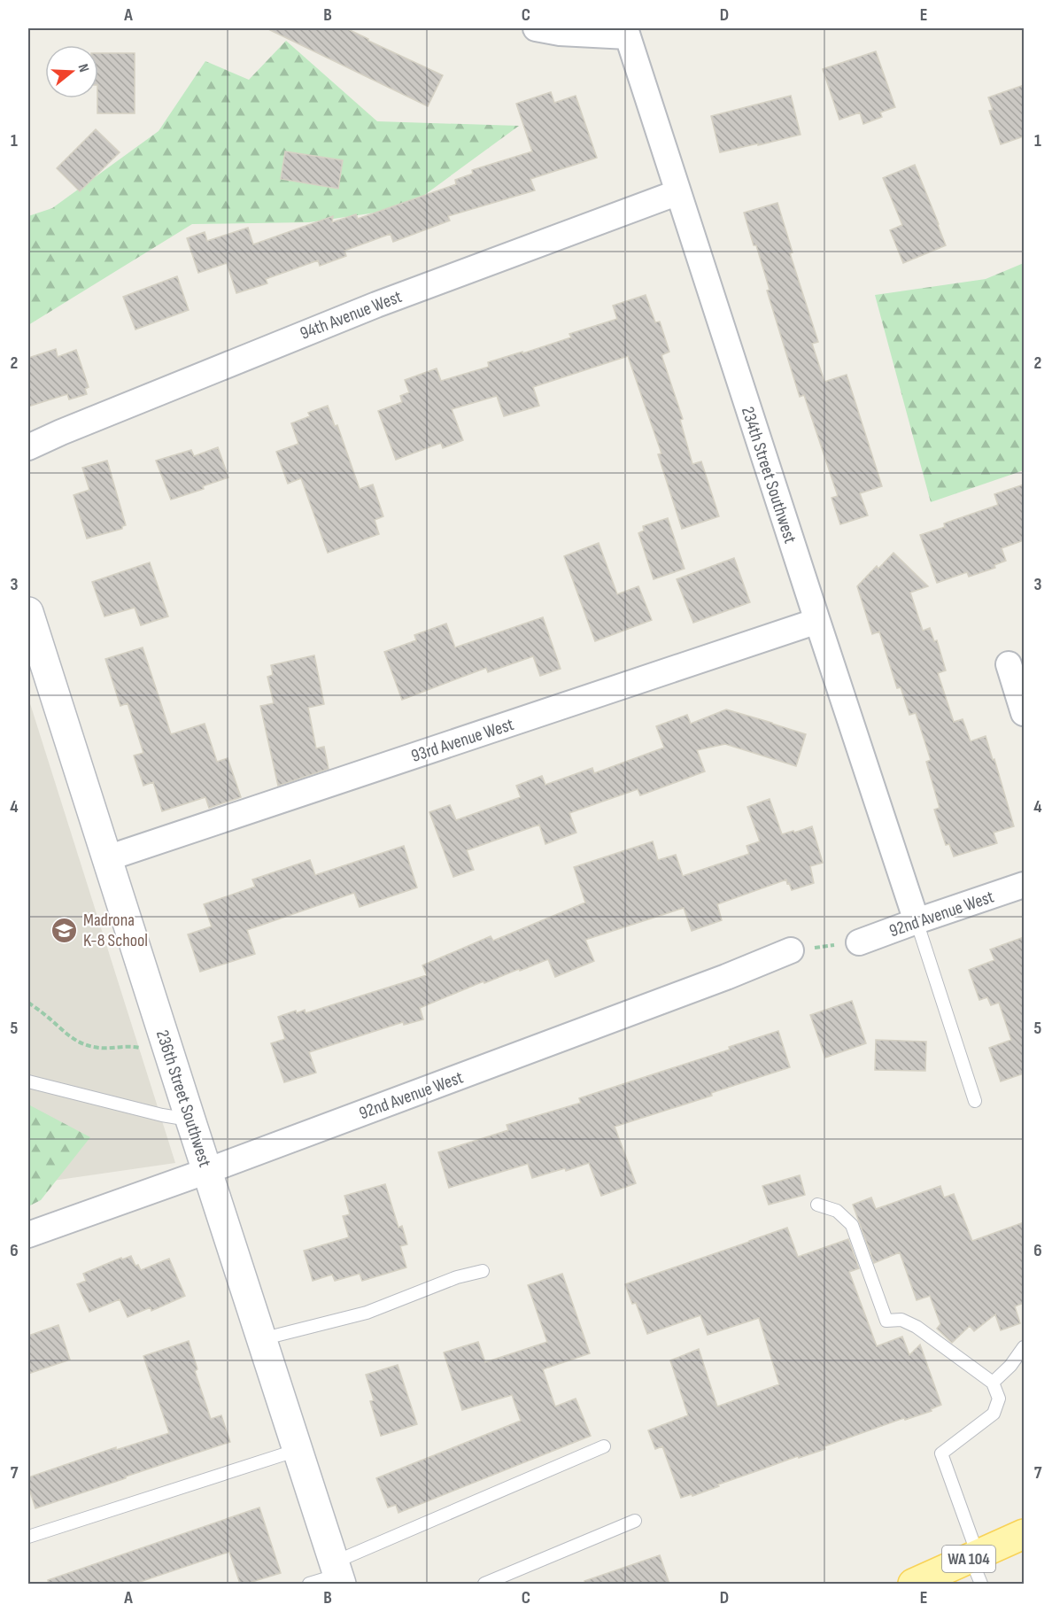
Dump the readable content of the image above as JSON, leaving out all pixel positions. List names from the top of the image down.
{
  "streets": {
    "main road": ["WA 104"],
    "street": [
      "94th Avenue West",
      "234th Street Southwest",
      "93rd Avenue West",
      "92nd Avenue West",
      "236th Street Southwest"
    ]
  },
  "crossings": [
    ["94th Avenue West", "234th Street Southwest"],
    ["234th Street Southwest", "93rd Avenue West"],
    ["234th Street Southwest", "92nd Avenue West"],
    ["93rd Avenue West", "236th Street Southwest"],
    ["92nd Avenue West", "236th Street Southwest"]
  ],
  "places": {
    "school or university": ["Madrona K-8 School"]
  },
  "north": "right",
  "grid": {
    "columns": [
      "A",
      "B",
      "C",
      "D",
      "E"
    ],
    "rows": [
      "1",
      "2",
      "3",
      "4",
      "5",
      "6",
      "7"
    ]
  }
}
